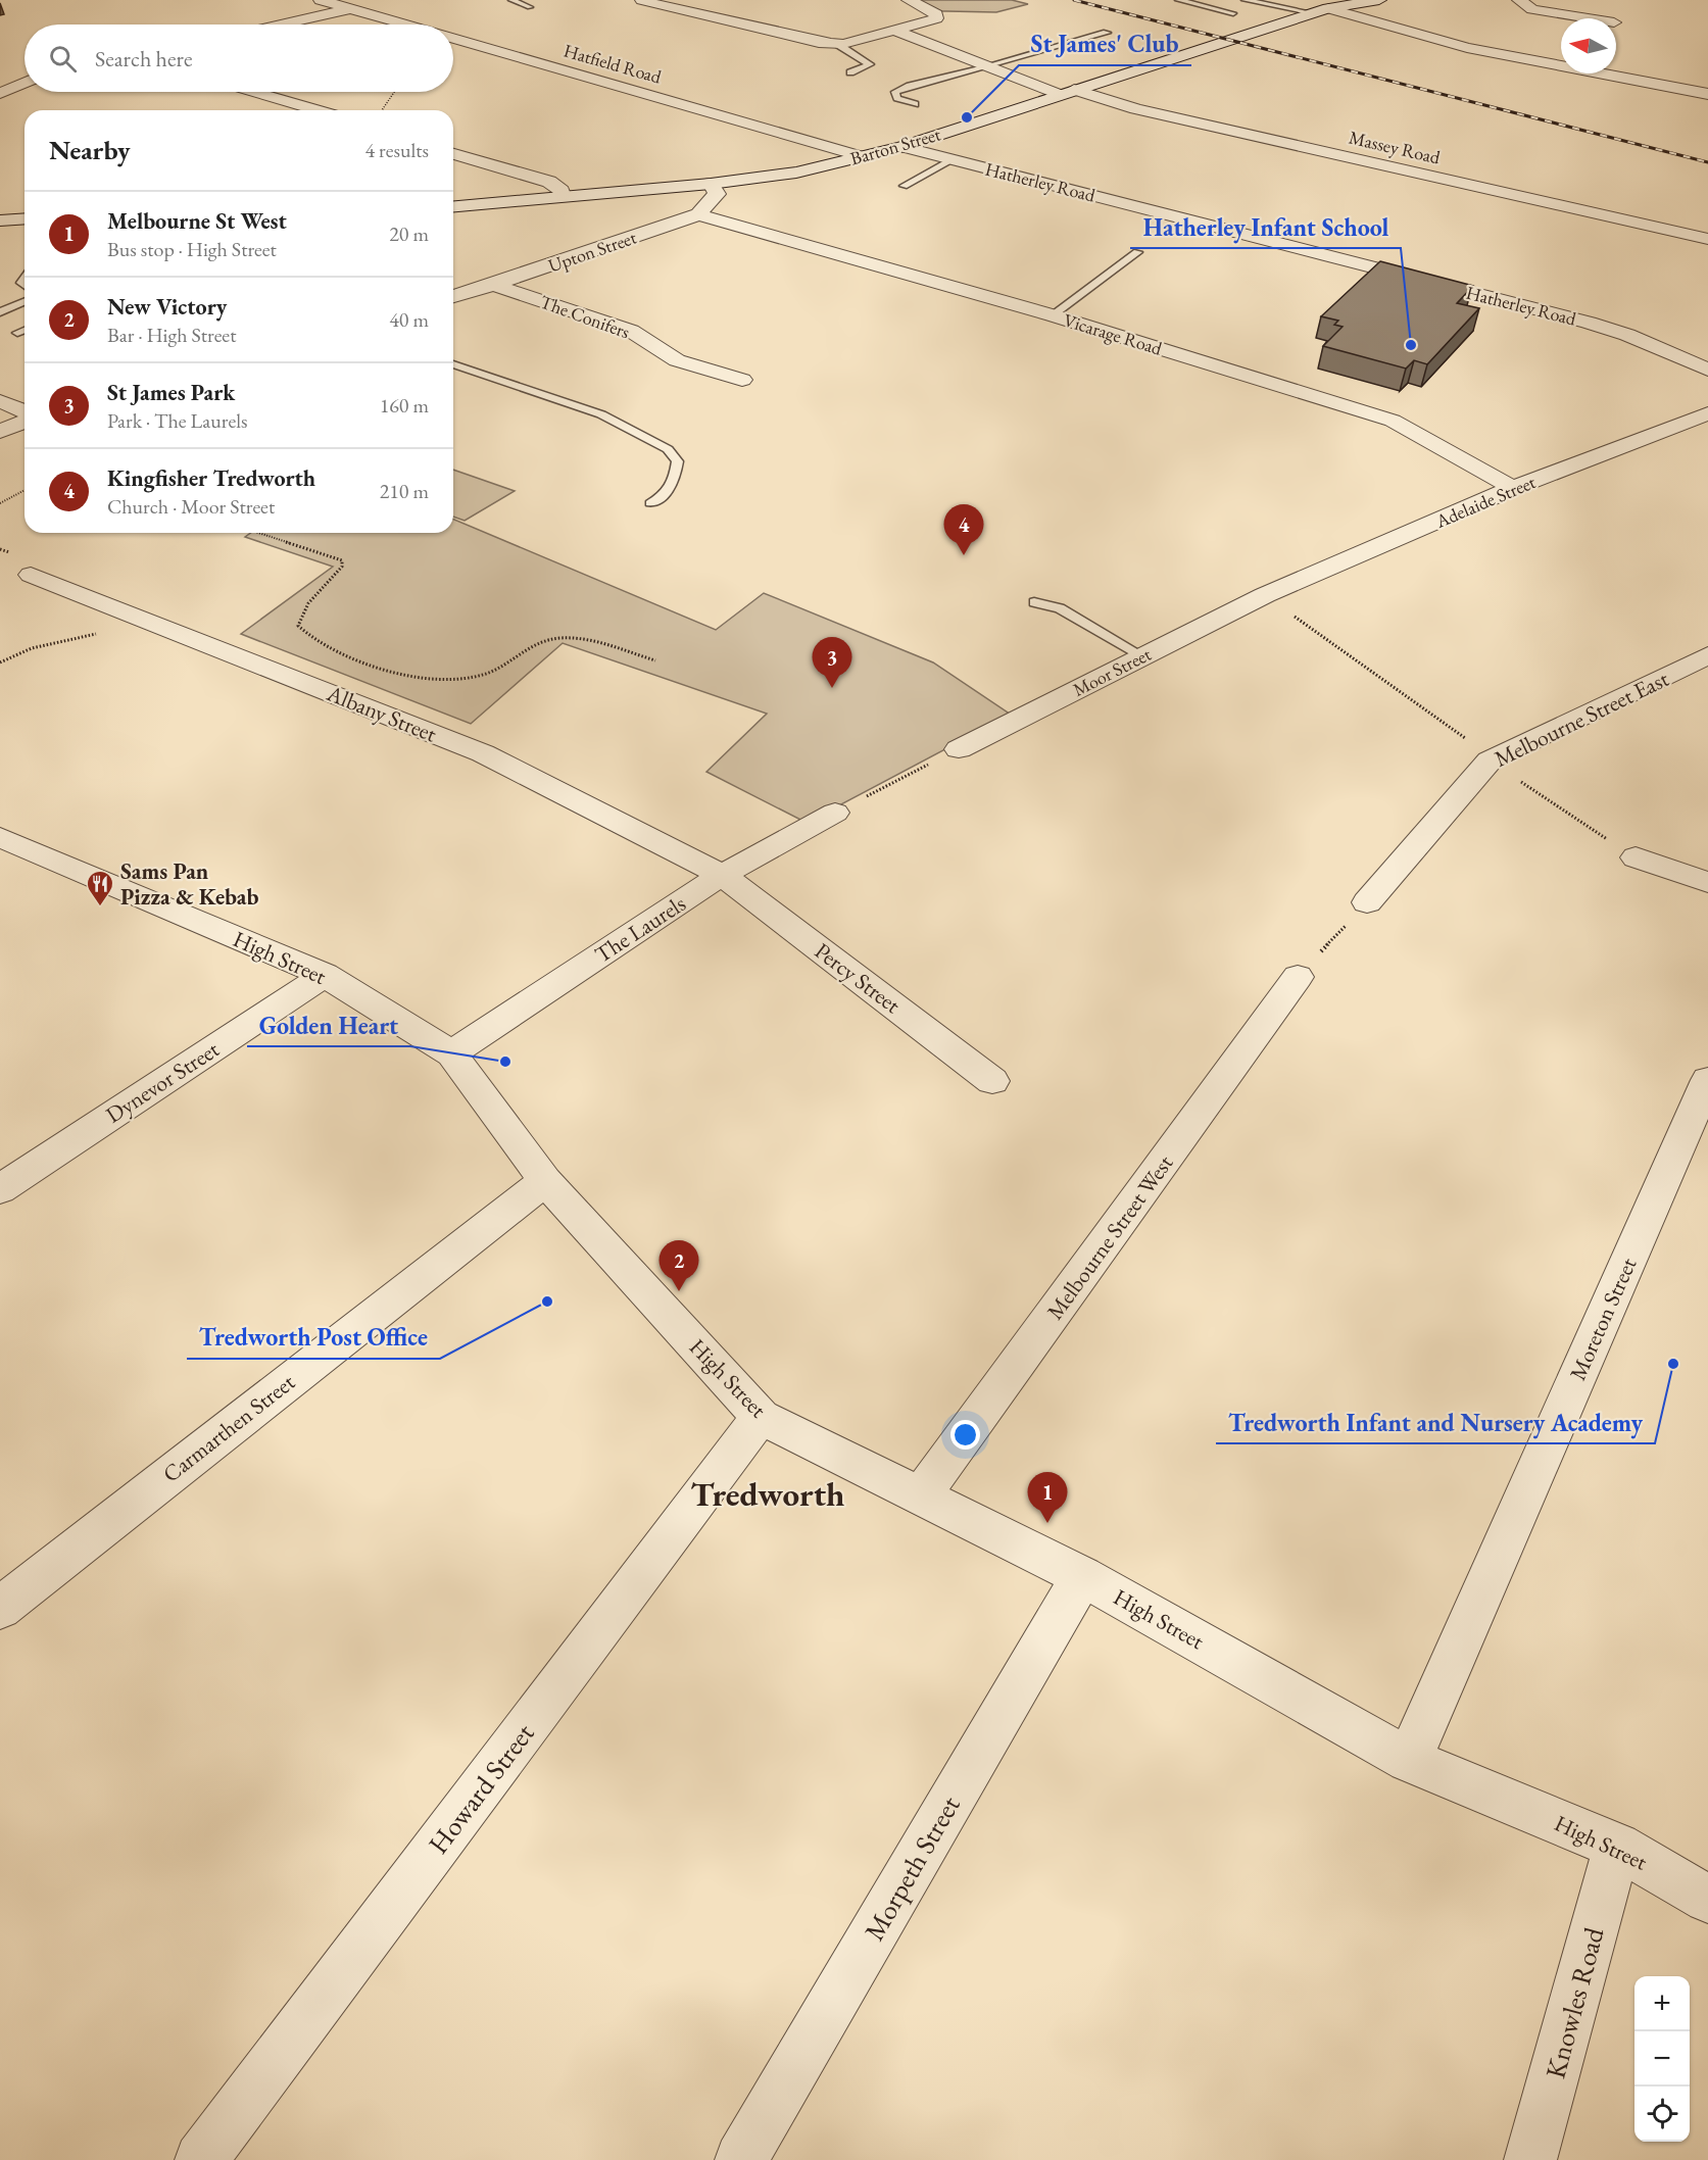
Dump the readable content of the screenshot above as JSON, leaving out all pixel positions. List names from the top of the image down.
{
  "streets": {
    "street": [
      "Hatfield Road",
      "Barton Street",
      "Massey Road",
      "Hatherley Road",
      "Upton Street",
      "The Conifers",
      "Vicarage Road",
      "Adelaide Street",
      "Moor Street",
      "Albany Street",
      "Melbourne Street East",
      "The Laurels",
      "High Street",
      "Percy Street",
      "Dynevor Street",
      "Melbourne Street West",
      "Moreton Street",
      "Carmarthen Street",
      "Howard Street",
      "Morpeth Street",
      "Knowles Road"
    ]
  },
  "crossings": [
    ["Hatfield Road", "Barton Street"],
    ["Barton Street", "Massey Road"],
    ["Barton Street", "Hatherley Road"],
    ["Upton Street", "The Conifers"],
    ["Upton Street", "Vicarage Road"],
    ["Vicarage Road", "Adelaide Street"],
    ["Adelaide Street", "Moor Street"],
    ["Albany Street", "The Laurels"],
    ["Albany Street", "Percy Street"],
    ["The Laurels", "High Street"],
    ["The Laurels", "Percy Street"],
    ["High Street", "Dynevor Street"],
    ["High Street", "Melbourne Street West"],
    ["High Street", "Moreton Street"],
    ["High Street", "Carmarthen Street"],
    ["High Street", "Howard Street"],
    ["High Street", "Morpeth Street"],
    ["High Street", "Knowles Road"]
  ],
  "districts": ["Tredworth"],
  "places": {
    "other": [
      "St James' Club",
      "Hatherley Infant School",
      "Golden Heart",
      "Tredworth Post Office",
      "Tredworth Infant and Nursery Academy"
    ],
    "restaurant": ["Sams Pan Pizza & Kebab"]
  },
  "north": "left",
  "page": {
    "search": "Search here",
    "heading": ["Nearby", "4 results"],
    "list": [
      {
        "mark": "1",
        "name": "Melbourne St West",
        "note": "Bus stop · High Street",
        "value": "20 m"
      },
      {
        "mark": "2",
        "name": "New Victory",
        "note": "Bar · High Street",
        "value": "40 m"
      },
      {
        "mark": "3",
        "name": "St James Park",
        "note": "Park · The Laurels",
        "value": "160 m"
      },
      {
        "mark": "4",
        "name": "Kingfisher Tredworth",
        "note": "Church · Moor Street",
        "value": "210 m"
      }
    ],
    "pins": [
      "4",
      "3",
      "2",
      "1"
    ],
    "map_buttons": ["+", "−"]
  }
}
